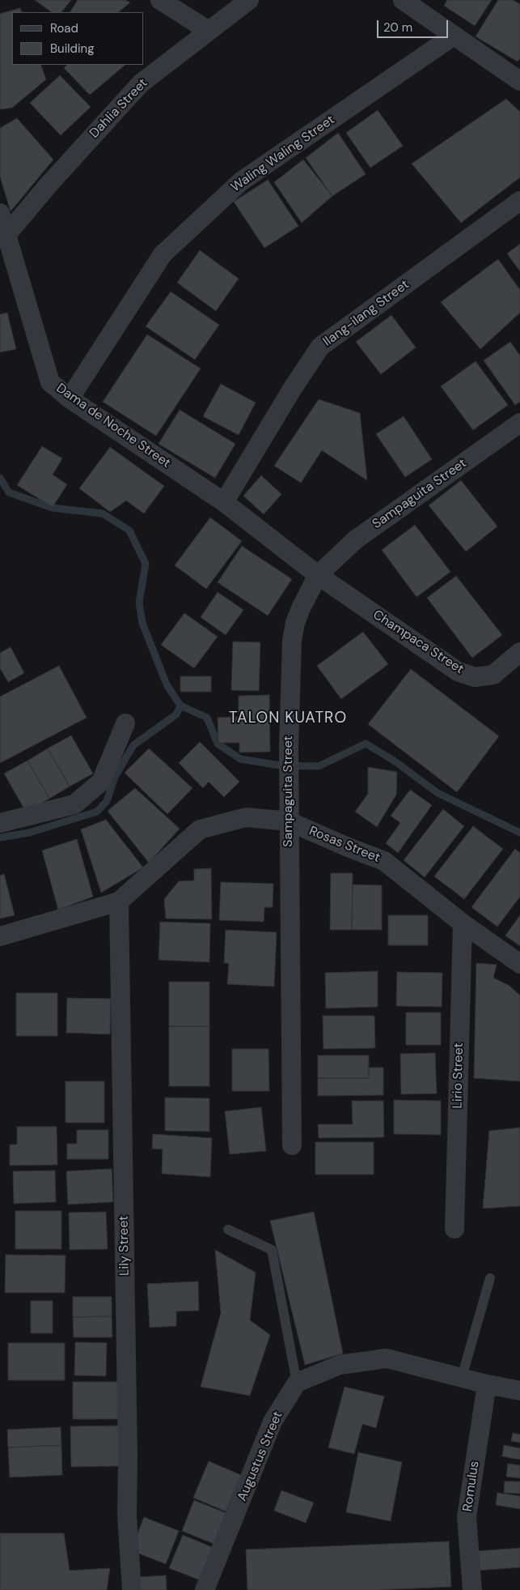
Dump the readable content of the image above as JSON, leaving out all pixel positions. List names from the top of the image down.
{
  "streets": {
    "street": [
      "Dahlia Street",
      "Waling Waling Street",
      "Ilang-ilang Street",
      "Dama de Noche Street",
      "Sampaguita Street",
      "Champaca Street",
      "Rosas Street",
      "Lirio Street",
      "Lily Street",
      "Augustus Street",
      "Romulus"
    ]
  },
  "crossings": [
    ["Dahlia Street", "Dama de Noche Street"],
    ["Waling Waling Street", "Dama de Noche Street"],
    ["Ilang-ilang Street", "Dama de Noche Street"],
    ["Dama de Noche Street", "Sampaguita Street"],
    ["Dama de Noche Street", "Champaca Street"],
    ["Sampaguita Street", "Champaca Street"],
    ["Sampaguita Street", "Rosas Street"],
    ["Rosas Street", "Lirio Street"],
    ["Rosas Street", "Lily Street"]
  ],
  "districts": ["TALON KUATRO"],
  "legend": ["Road", "Building"],
  "scale_bar": "20 m"
}
